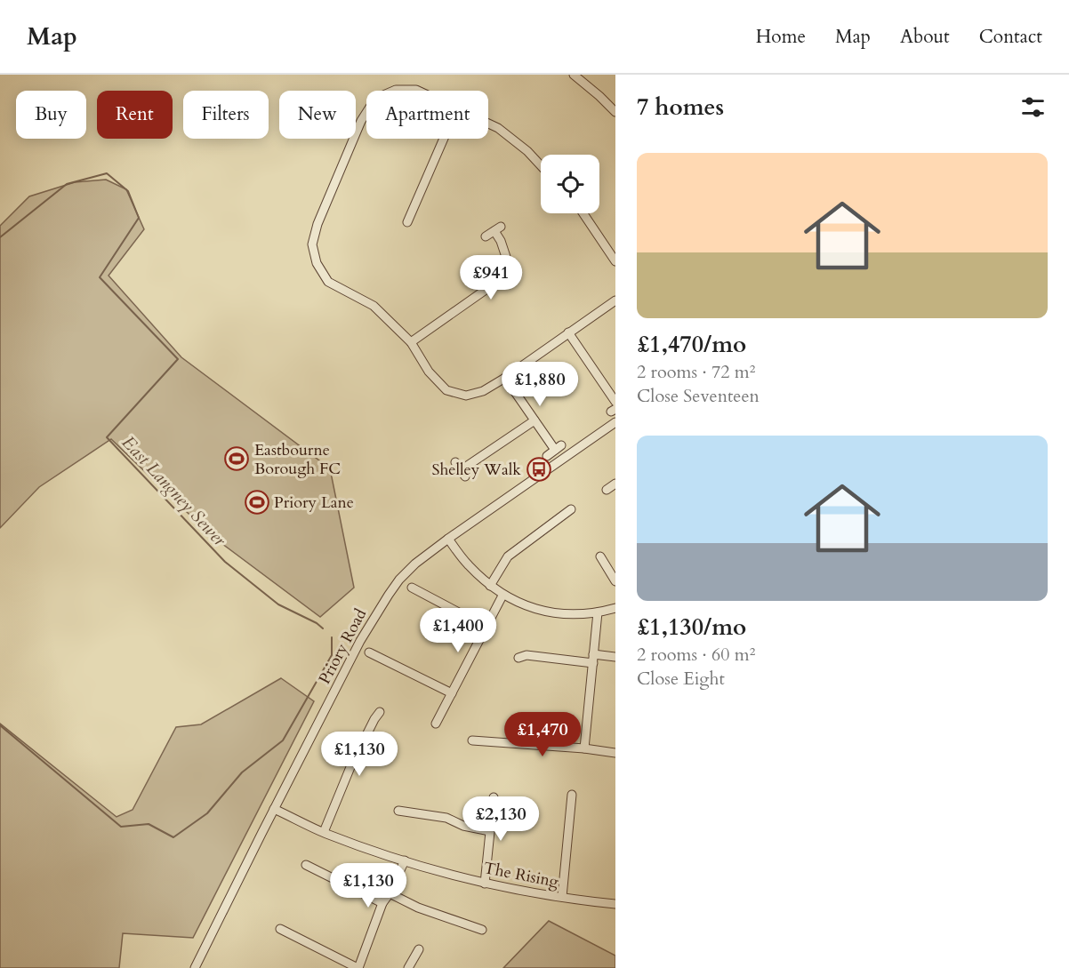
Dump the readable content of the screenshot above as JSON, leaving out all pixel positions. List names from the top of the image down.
{
  "streets": {
    "street": ["Priory Road", "The Rising"]
  },
  "crossings": [
    ["Priory Road", "The Rising"]
  ],
  "water": ["East Langney Sewer"],
  "places": {
    "sports": ["Eastbourne Borough FC", "Priory Lane"],
    "bus stop": ["Shelley Walk"]
  },
  "page": {
    "header": "Map",
    "nav": [
      "Home",
      "Map",
      "About",
      "Contact"
    ],
    "heading": "7 homes",
    "chip": [
      "Buy",
      "Rent",
      "Filters",
      "New",
      "Apartment"
    ],
    "list": [
      {
        "name": "£1,470/mo",
        "note": "2 rooms · 72 m² · Close Seventeen"
      },
      {
        "name": "£1,130/mo",
        "note": "2 rooms · 60 m² · Close Eight"
      }
    ],
    "price": [
      "£941",
      "£1,880",
      "£1,400",
      "£1,470",
      "£1,130",
      "£2,130",
      "£1,130"
    ]
  }
}
